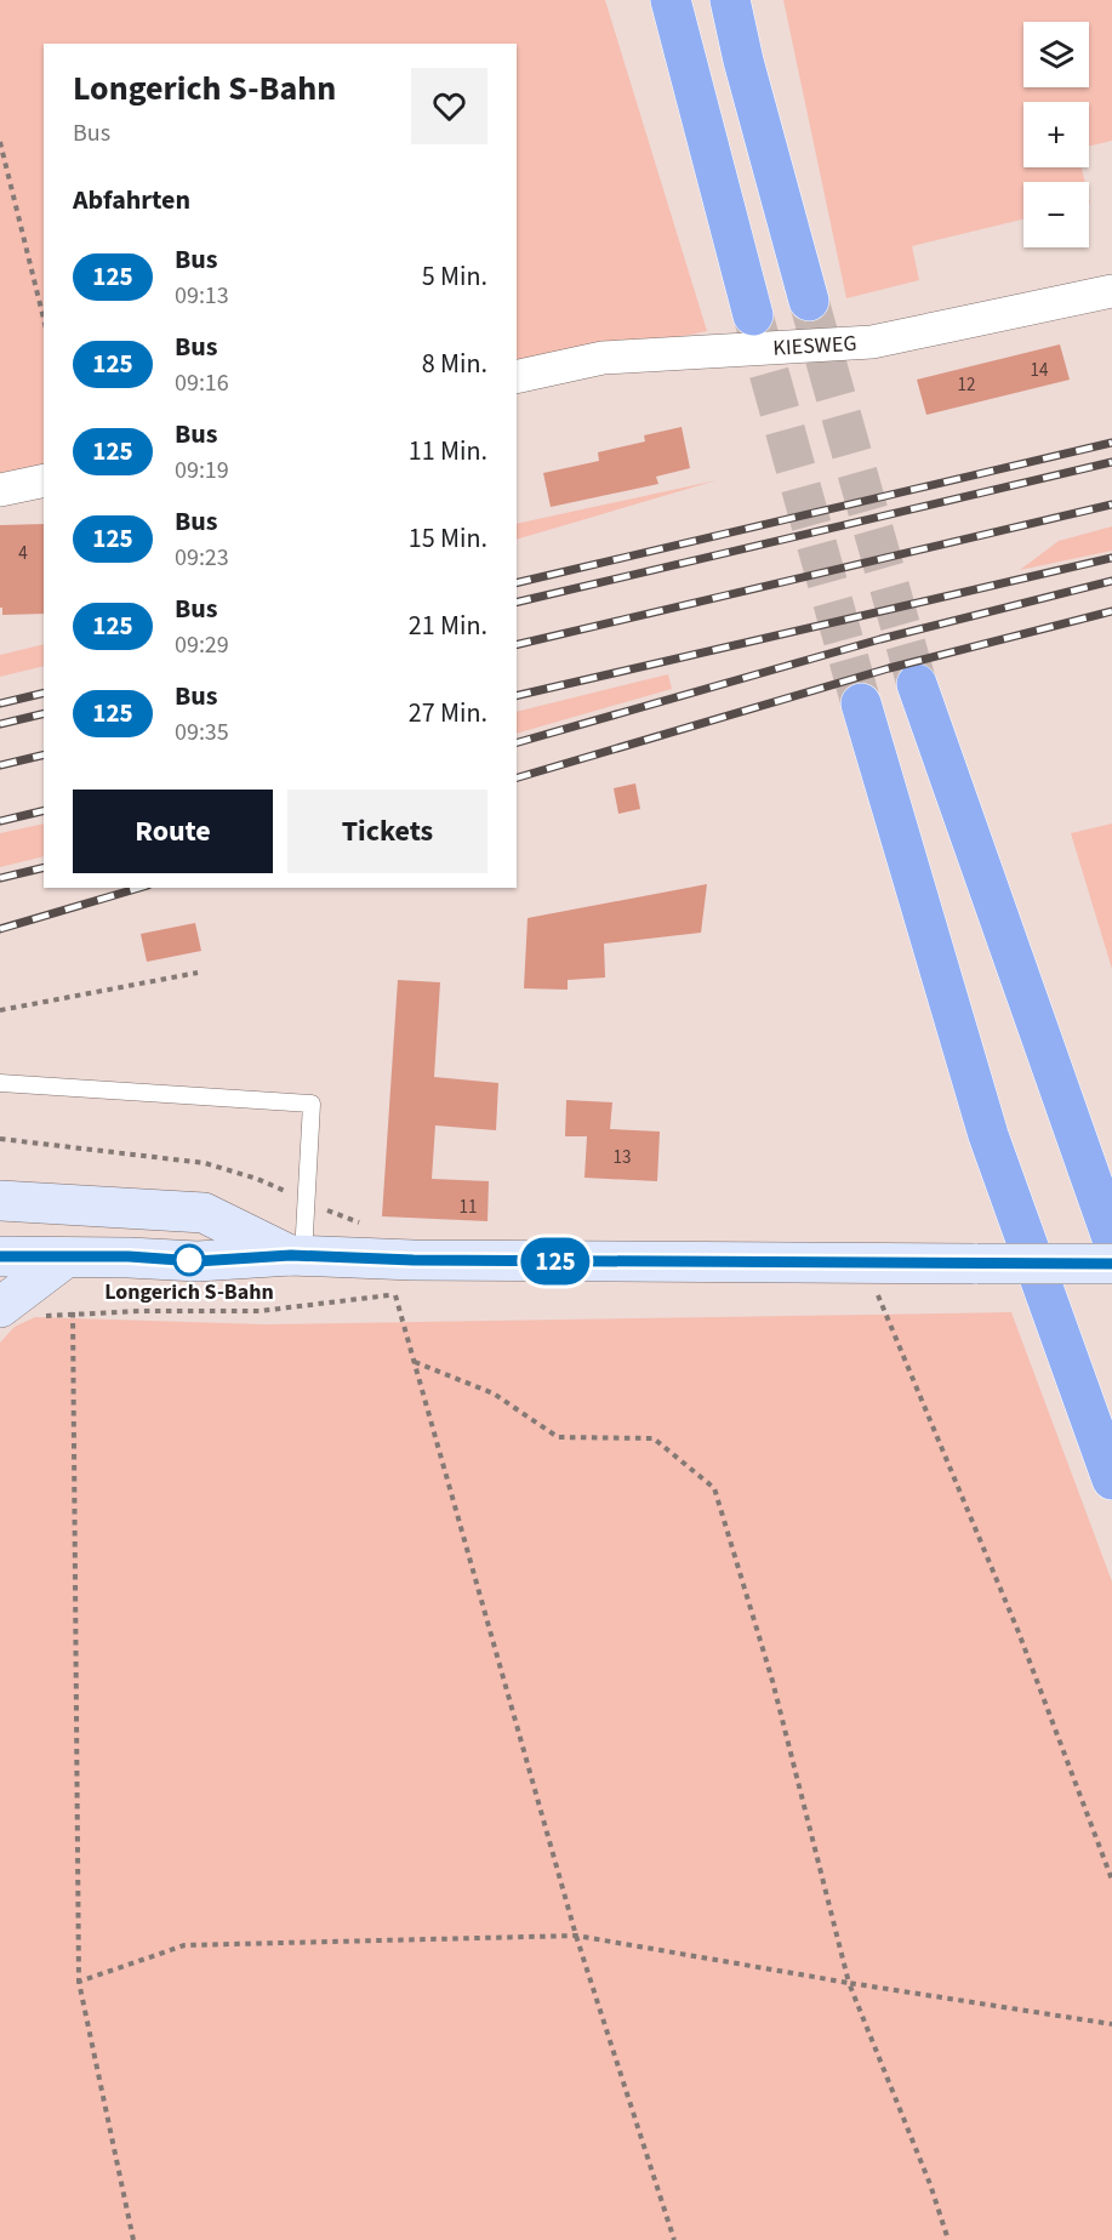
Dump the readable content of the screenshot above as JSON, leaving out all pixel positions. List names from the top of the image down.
{
  "streets": {
    "street": ["KIESWEG"]
  },
  "places": ["Longerich S-Bahn"],
  "lines": ["bus line 125"],
  "house_numbers": [
    "14",
    "12",
    "4",
    "13",
    "11"
  ],
  "page": {
    "on_map": "125",
    "map_buttons": ["+", "−"],
    "heading": [
      ["Longerich S-Bahn", "Bus"],
      "Abfahrten"
    ],
    "list": [
      {
        "mark": "125",
        "name": "Bus",
        "note": "09:13",
        "value": "5 Min."
      },
      {
        "mark": "125",
        "name": "Bus",
        "note": "09:16",
        "value": "8 Min."
      },
      {
        "mark": "125",
        "name": "Bus",
        "note": "09:19",
        "value": "11 Min."
      },
      {
        "mark": "125",
        "name": "Bus",
        "note": "09:23",
        "value": "15 Min."
      },
      {
        "mark": "125",
        "name": "Bus",
        "note": "09:29",
        "value": "21 Min."
      },
      {
        "mark": "125",
        "name": "Bus",
        "note": "09:35",
        "value": "27 Min."
      }
    ],
    "buttons": ["Route", "Tickets"]
  }
}
